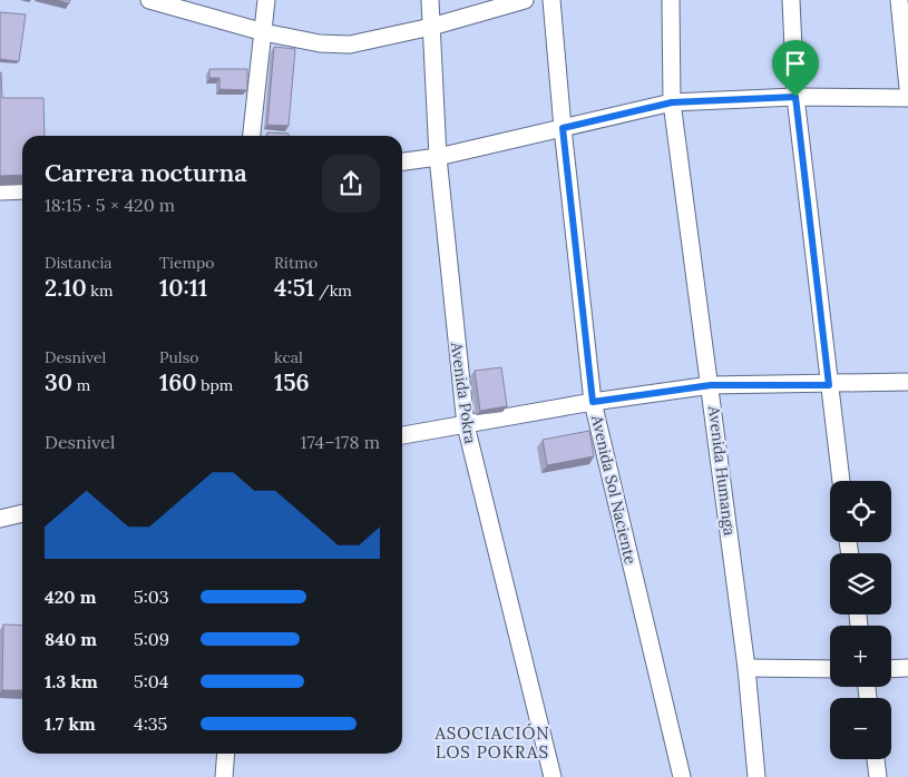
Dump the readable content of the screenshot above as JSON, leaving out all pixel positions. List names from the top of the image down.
{
  "streets": {
    "street": ["Avenida Pokra", "Avenida Humanga", "Avenida Sol Naciente"]
  },
  "districts": ["ASOCIACIÓN LOS POKRAS"],
  "page": {
    "heading": ["Carrera nocturna", "18:15 · 5 × 420 m"],
    "stats": [
      ["Distancia", "2.10 km"],
      ["Tiempo", "10:11"],
      ["Ritmo", "4:51 /km"],
      ["Desnivel", "30 m"],
      ["Pulso", "160 bpm"],
      ["kcal", "156"]
    ],
    "chart": ["Desnivel", "174–178 m"],
    "map_buttons": ["+", "−"],
    "list": [
      {
        "name": "420 m",
        "note": "5:03"
      },
      {
        "name": "840 m",
        "note": "5:09"
      },
      {
        "name": "1.3 km",
        "note": "5:04"
      },
      {
        "name": "1.7 km",
        "note": "4:35"
      }
    ]
  }
}
